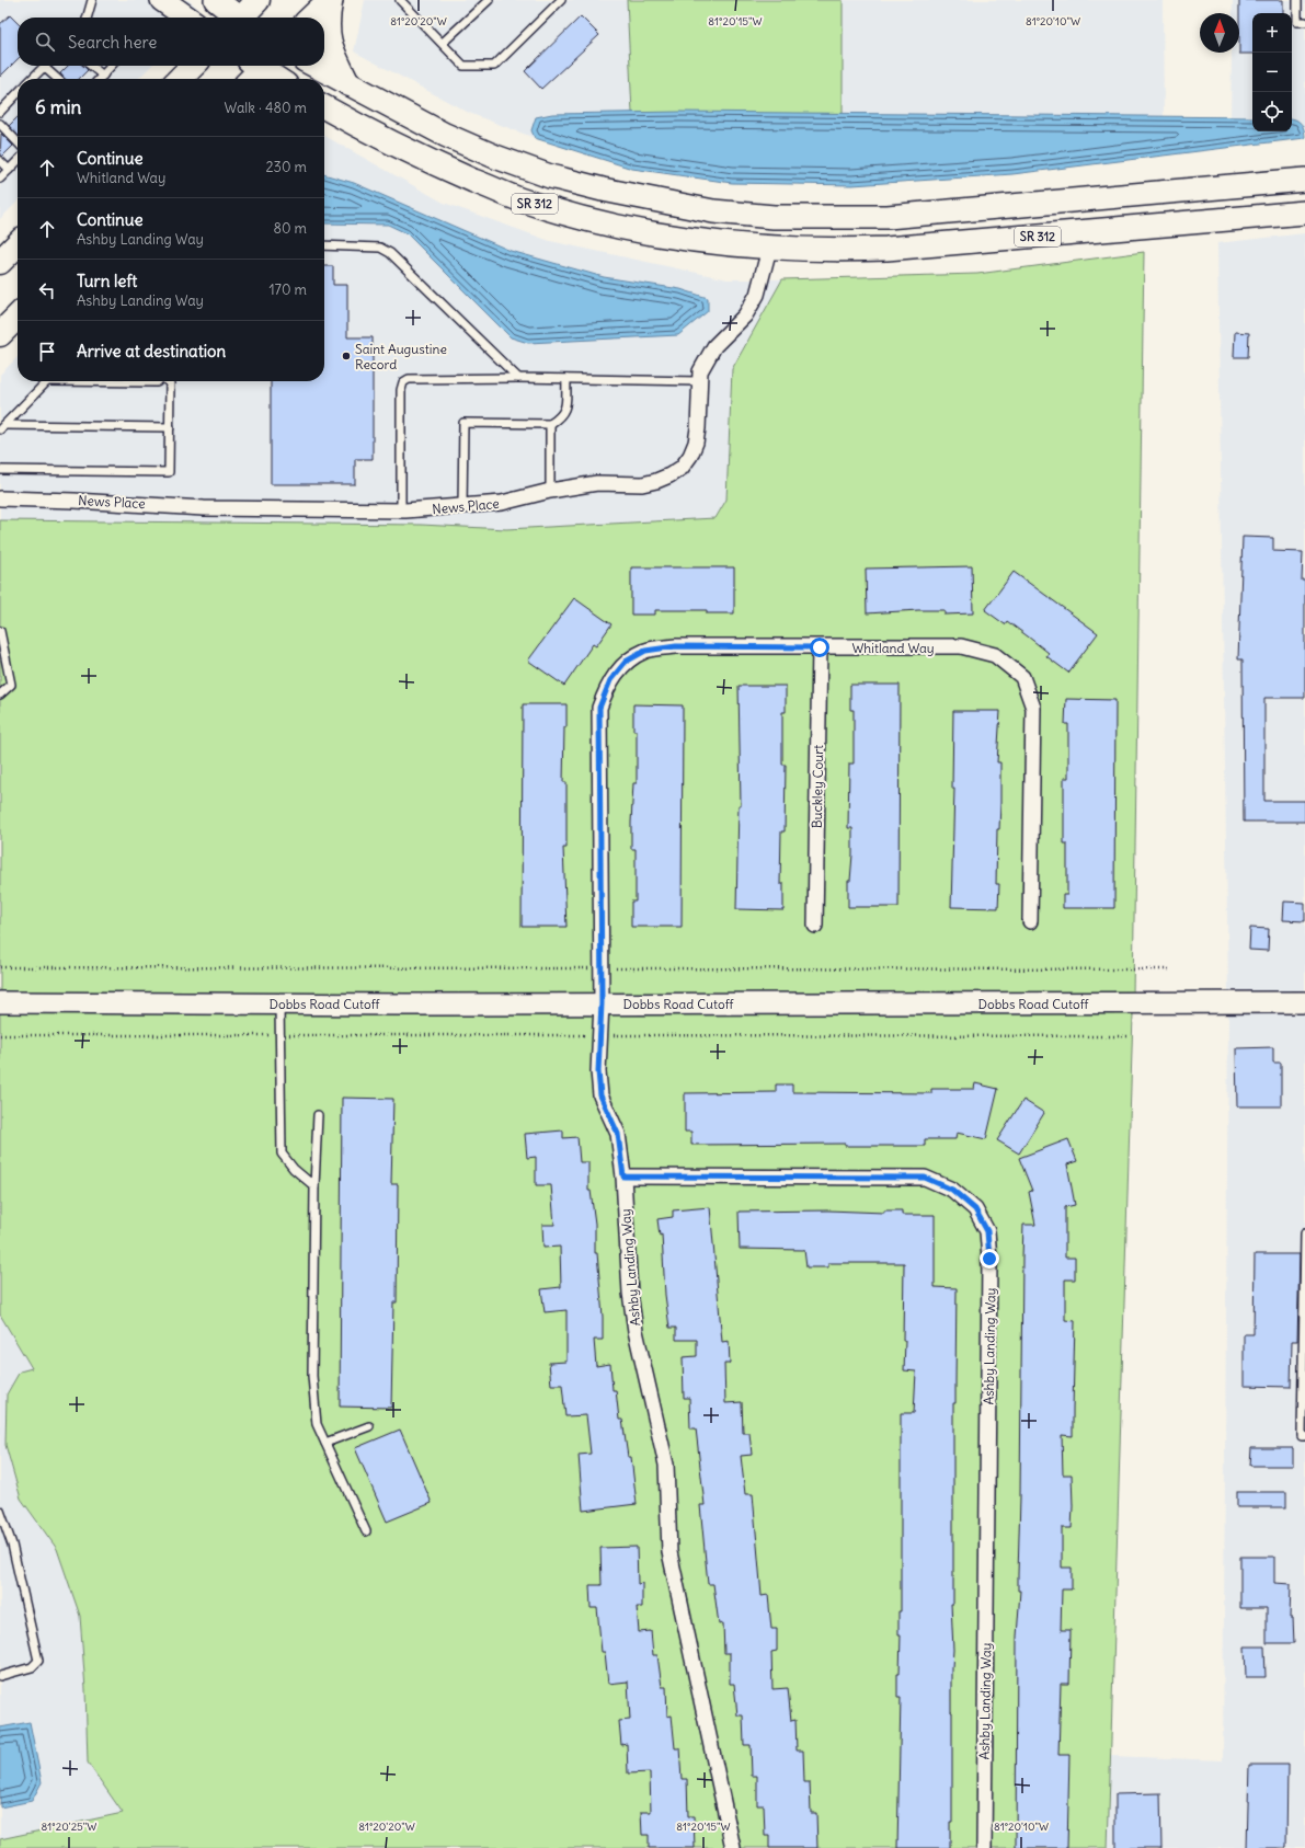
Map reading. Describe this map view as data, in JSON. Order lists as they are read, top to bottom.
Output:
{
  "streets": {
    "main road": ["SR 312"],
    "street": [
      "News Place",
      "Whitland Way",
      "Buckley Court",
      "Dobbs Road Cutoff",
      "Ashby Landing Way"
    ]
  },
  "crossings": [
    ["SR 312", "News Place"],
    ["Whitland Way", "Buckley Court"],
    ["Whitland Way", "Dobbs Road Cutoff"],
    ["Whitland Way", "Ashby Landing Way"],
    ["Dobbs Road Cutoff", "Ashby Landing Way"]
  ],
  "places": ["Saint Augustine Record"],
  "north": "top",
  "page": {
    "map_buttons": ["+", "−"],
    "search": "Search here",
    "heading": ["6 min", "Walk · 480 m"],
    "list": [
      ["Continue", "Whitland Way", "230 m"],
      ["Continue", "Ashby Landing Way", "80 m"],
      ["Turn left", "Ashby Landing Way", "170 m"],
      "Arrive at destination"
    ]
  },
  "coordinates": [
    "81°20'20\"W",
    "81°20'15\"W",
    "81°20'10\"W",
    "81°20'25\"W"
  ]
}
